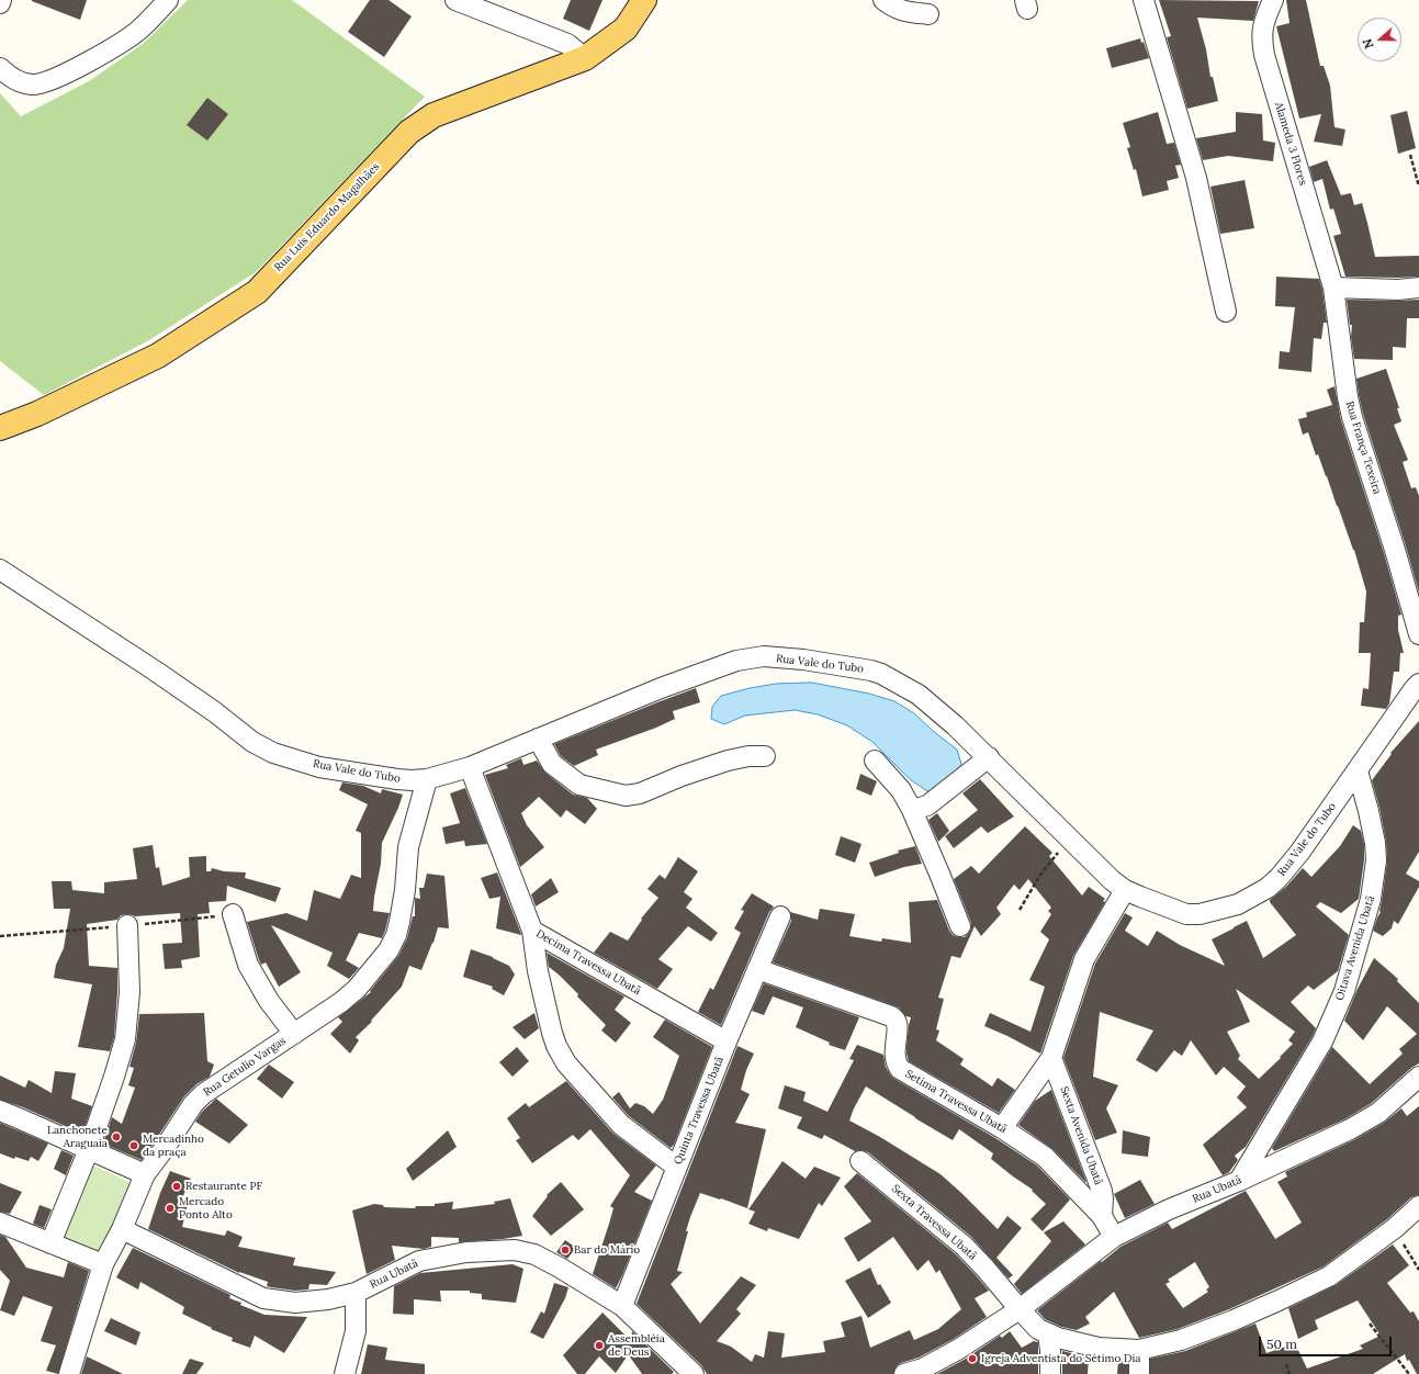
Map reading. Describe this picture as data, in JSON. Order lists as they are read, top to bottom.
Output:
{
  "streets": {
    "main road": ["Rua Luís Eduardo Magalhães"],
    "street": [
      "Alameda 3 Flores",
      "Rua França Texeira",
      "Rua Vale do Tubo",
      "Oitava Avenida Ubatã",
      "Decima Travessa Ubatã",
      "Rua Getulio Vargas",
      "Setima Travessa Ubatã",
      "Quinta Travessa Ubatã",
      "Sexta Avenida Ubatã",
      "Rua Ubatã",
      "Sexta Travessa Ubatã"
    ]
  },
  "crossings": [
    ["Alameda 3 Flores", "Rua França Texeira"],
    ["Rua Vale do Tubo", "Oitava Avenida Ubatã"],
    ["Rua Vale do Tubo", "Decima Travessa Ubatã"],
    ["Rua Vale do Tubo", "Rua Getulio Vargas"],
    ["Oitava Avenida Ubatã", "Rua Ubatã"],
    ["Decima Travessa Ubatã", "Quinta Travessa Ubatã"],
    ["Rua Getulio Vargas", "Rua Ubatã"],
    ["Setima Travessa Ubatã", "Quinta Travessa Ubatã"],
    ["Setima Travessa Ubatã", "Sexta Avenida Ubatã"],
    ["Setima Travessa Ubatã", "Rua Ubatã"],
    ["Quinta Travessa Ubatã", "Rua Ubatã"],
    ["Rua Ubatã", "Sexta Travessa Ubatã"]
  ],
  "places": [
    "Lanchonete Araguaia",
    "Mercadinho da praça",
    "Restaurante PF",
    "Mercado Ponto Alto",
    "Bar do Mário",
    "Assembléia de Deus",
    "Igreja Adventista do Sétimo Dia"
  ],
  "scale_bar": "50 m",
  "north": "left"
}
